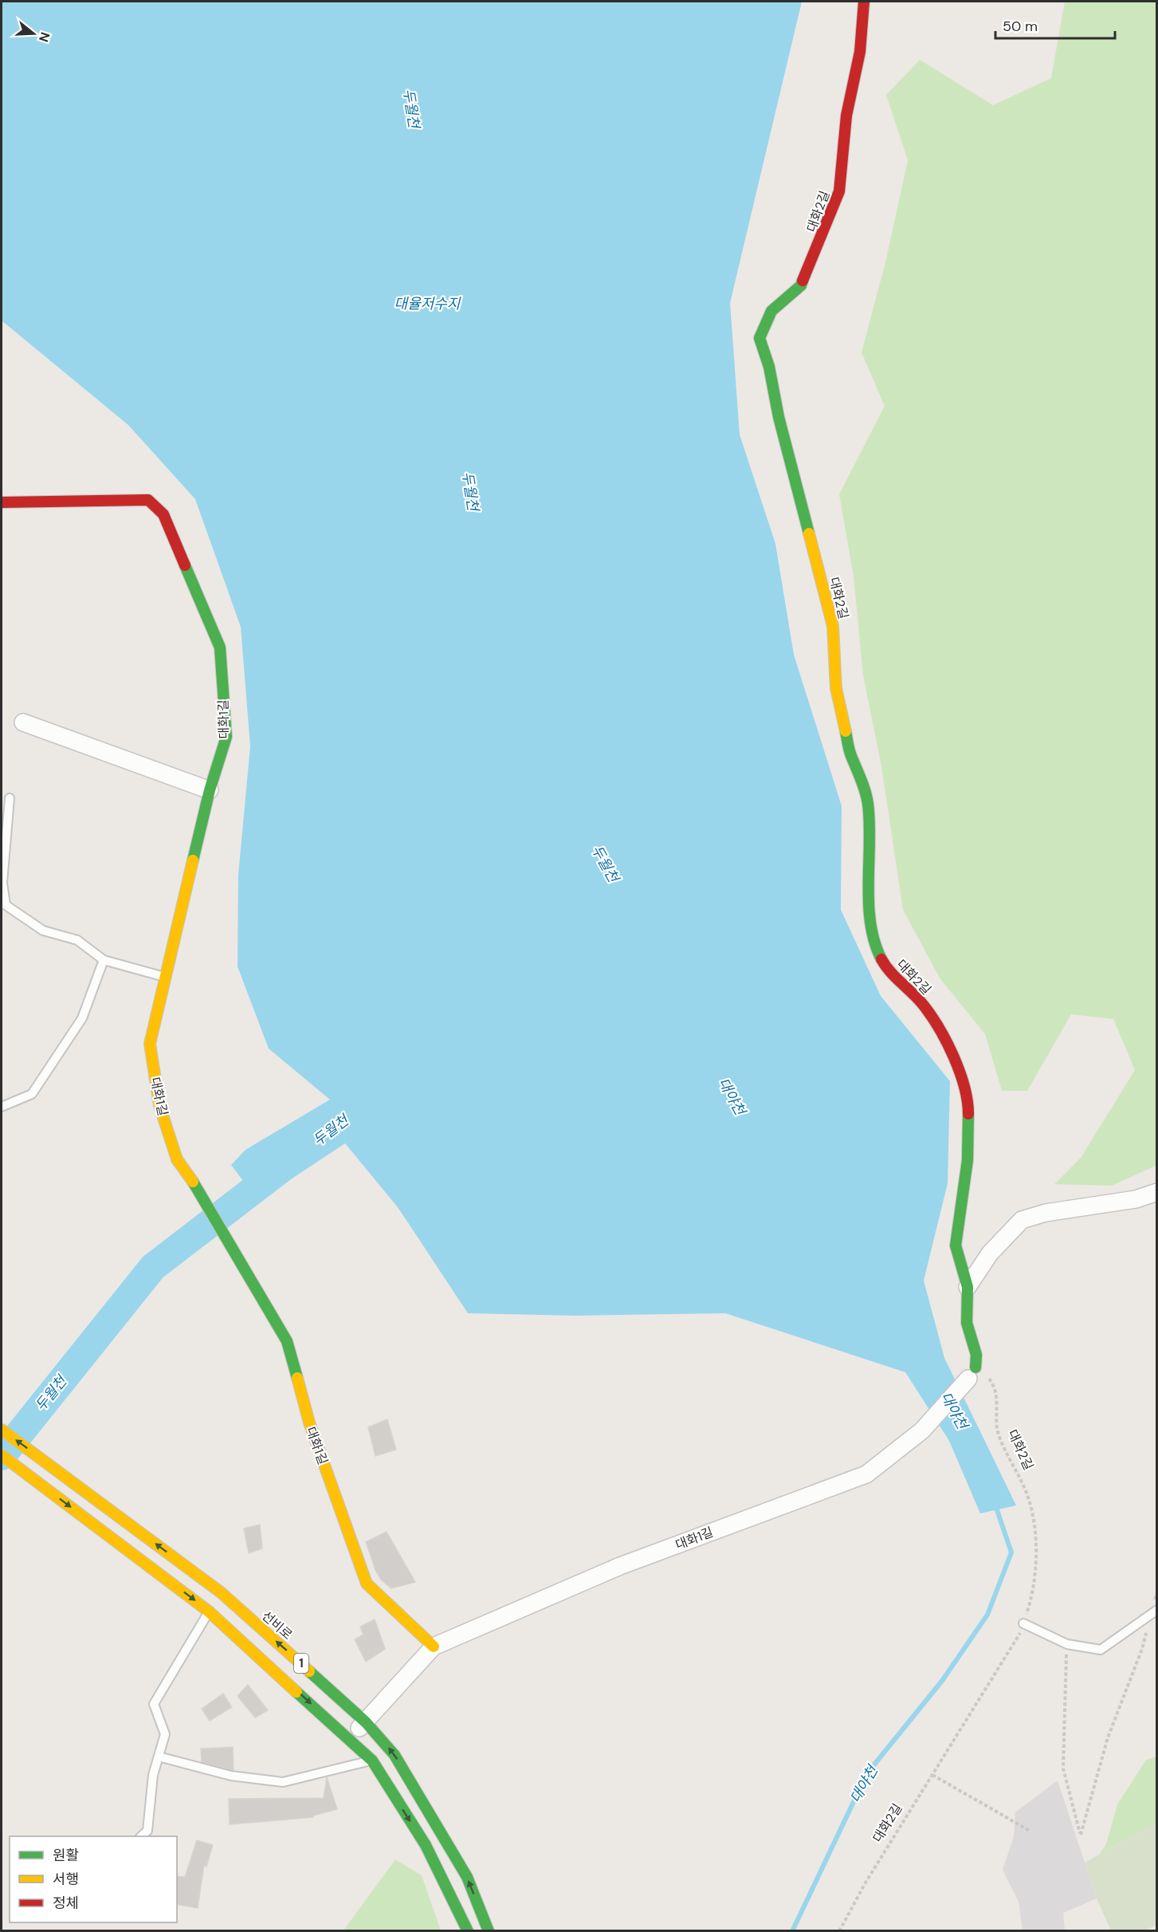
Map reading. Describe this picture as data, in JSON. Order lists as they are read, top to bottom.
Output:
{
  "streets": {
    "street": [
      "대화2길",
      "대화1길",
      "선비로",
      "1"
    ]
  },
  "crossings": [
    ["대화2길", "대화1길"],
    ["대화1길", "선비로"],
    ["대화1길", "1"]
  ],
  "water": ["두월천", "대율저수지", "대야천"],
  "legend": ["원활", "서행", "정체"],
  "scale_bar": "50 m",
  "north": "right"
}
